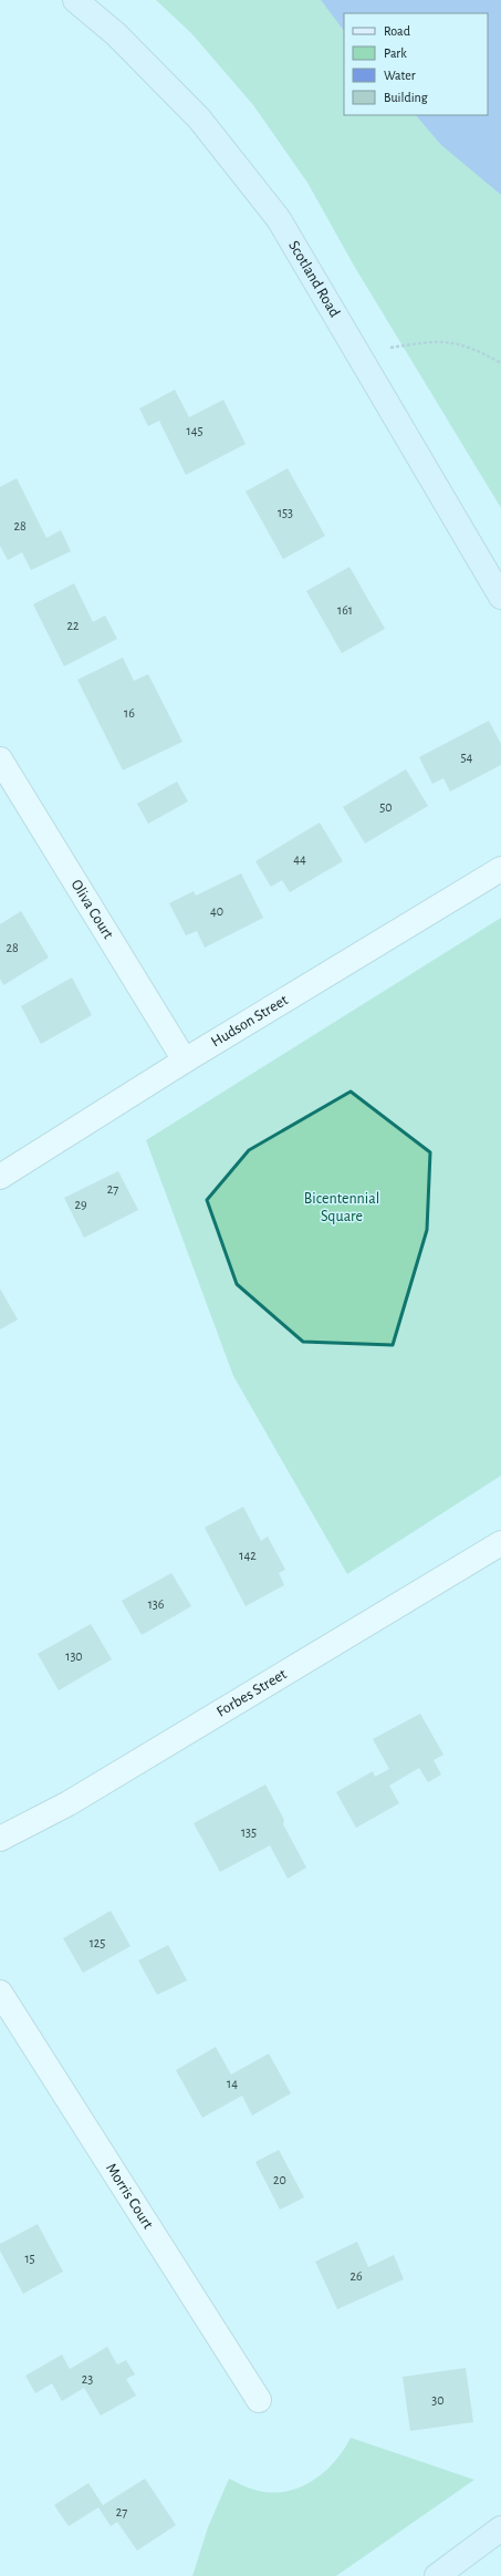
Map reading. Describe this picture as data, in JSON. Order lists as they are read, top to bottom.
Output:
{
  "streets": {
    "main road": ["Scotland Road"],
    "street": [
      "Oliva Court",
      "Hudson Street",
      "Forbes Street",
      "Morris Court"
    ]
  },
  "crossings": [
    ["Oliva Court", "Hudson Street"]
  ],
  "parks": ["Bicentennial Square"],
  "house_numbers": [
    "145",
    "153",
    "28",
    "161",
    "22",
    "16",
    "54",
    "50",
    "44",
    "40",
    "28",
    "27",
    "29",
    "142",
    "136",
    "130",
    "135",
    "125",
    "14",
    "20",
    "15",
    "26",
    "23",
    "30",
    "27"
  ],
  "legend": [
    "Road",
    "Park",
    "Water",
    "Building"
  ]
}
